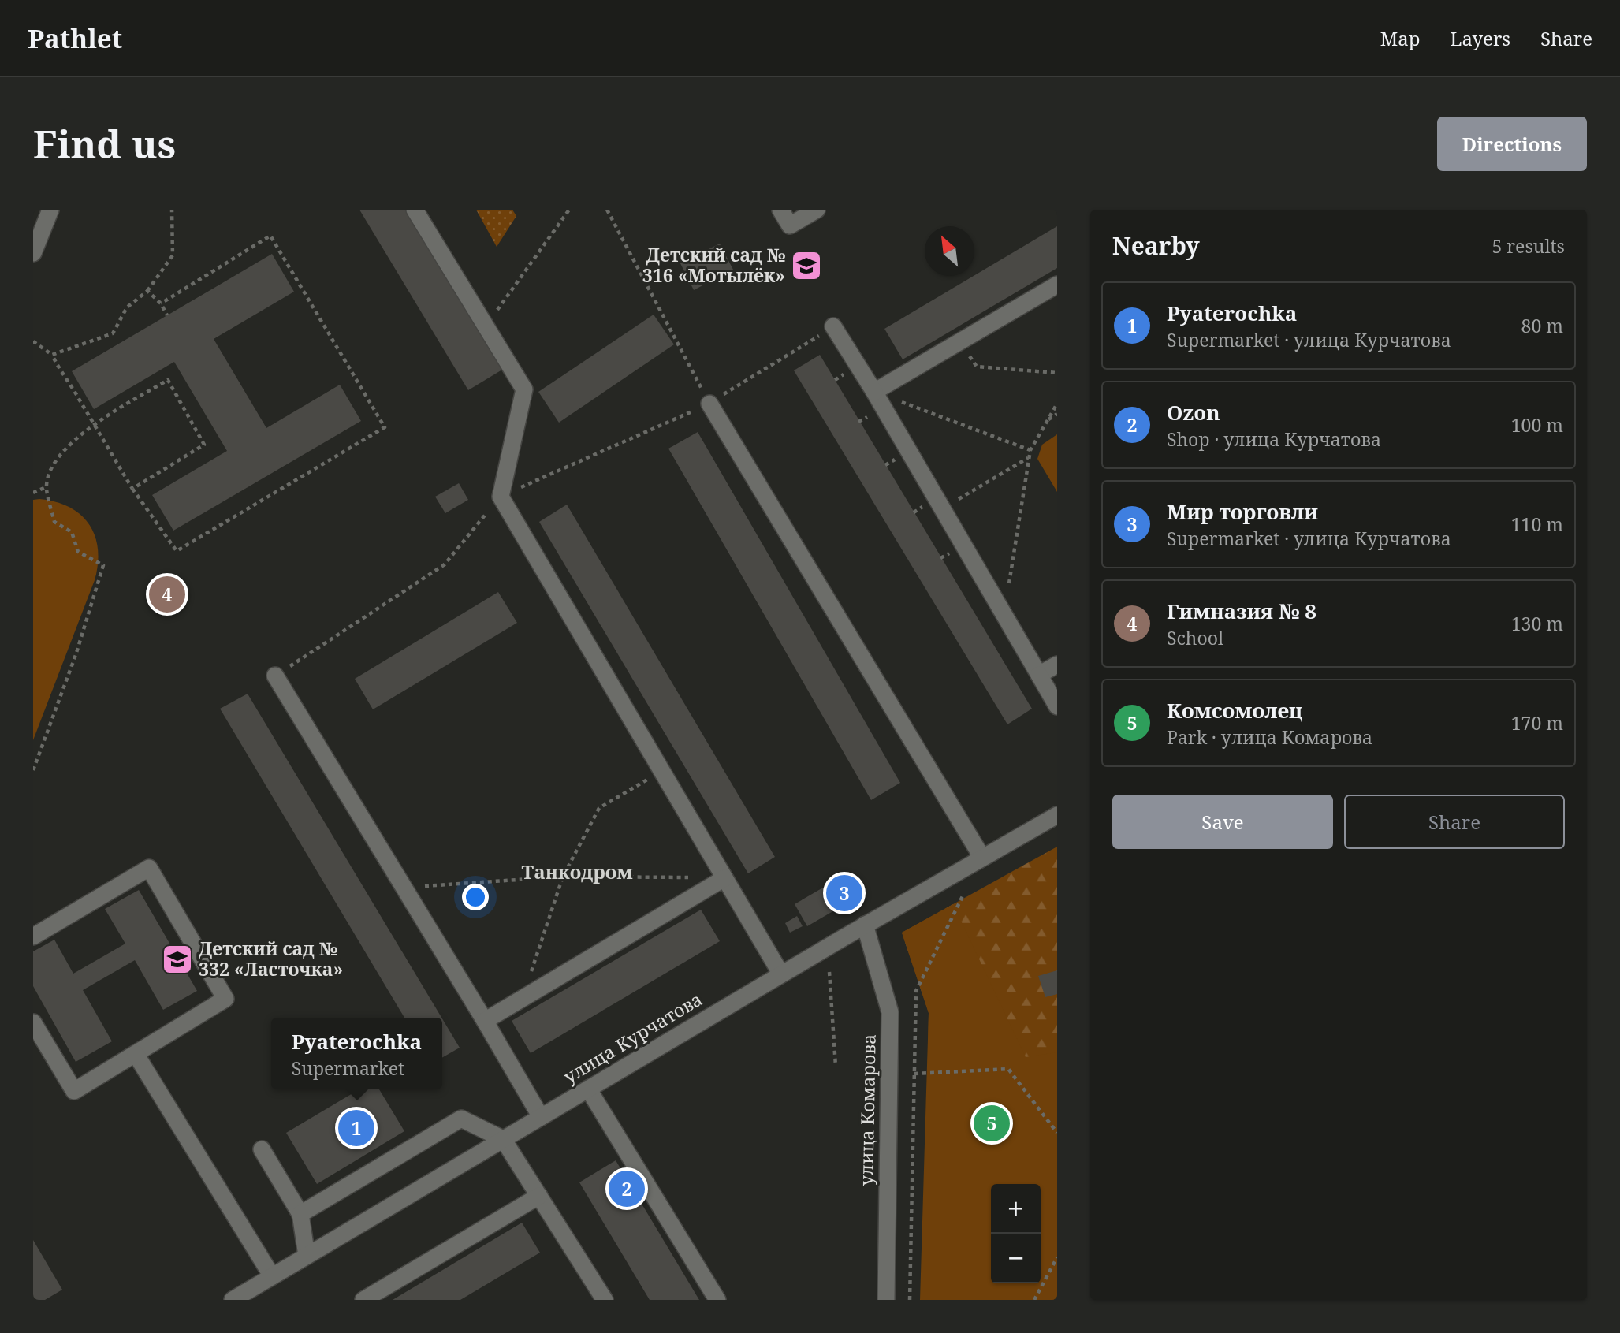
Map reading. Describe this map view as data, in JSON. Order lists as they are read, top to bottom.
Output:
{
  "streets": {
    "street": ["улица Курчатова", "улица Комарова"]
  },
  "crossings": [
    ["улица Курчатова", "улица Комарова"]
  ],
  "districts": ["Танкодром"],
  "places": {
    "school or university": ["Детский сад № 316 «Мотылёк»", "Детский сад № 332 «Ласточка»"]
  },
  "north": "top left",
  "page": {
    "header": "Pathlet",
    "nav": ["Map", "Layers", "Share"],
    "buttons": [
      "Directions",
      ["Save", "Share"]
    ],
    "title": "Find us",
    "heading": ["Nearby", "5 results"],
    "list": [
      {
        "mark": "1",
        "name": "Pyaterochka",
        "note": "Supermarket · улица Курчатова",
        "value": "80 m"
      },
      {
        "mark": "2",
        "name": "Ozon",
        "note": "Shop · улица Курчатова",
        "value": "100 m"
      },
      {
        "mark": "3",
        "name": "Мир торговли",
        "note": "Supermarket · улица Курчатова",
        "value": "110 m"
      },
      {
        "mark": "4",
        "name": "Гимназия № 8",
        "note": "School",
        "value": "130 m"
      },
      {
        "mark": "5",
        "name": "Комсомолец",
        "note": "Park · улица Комарова",
        "value": "170 m"
      }
    ],
    "pins": [
      "4",
      "3",
      "5",
      "1",
      "2"
    ],
    "popup": ["Pyaterochka", "Supermarket"],
    "map_buttons": ["+", "−"]
  }
}
